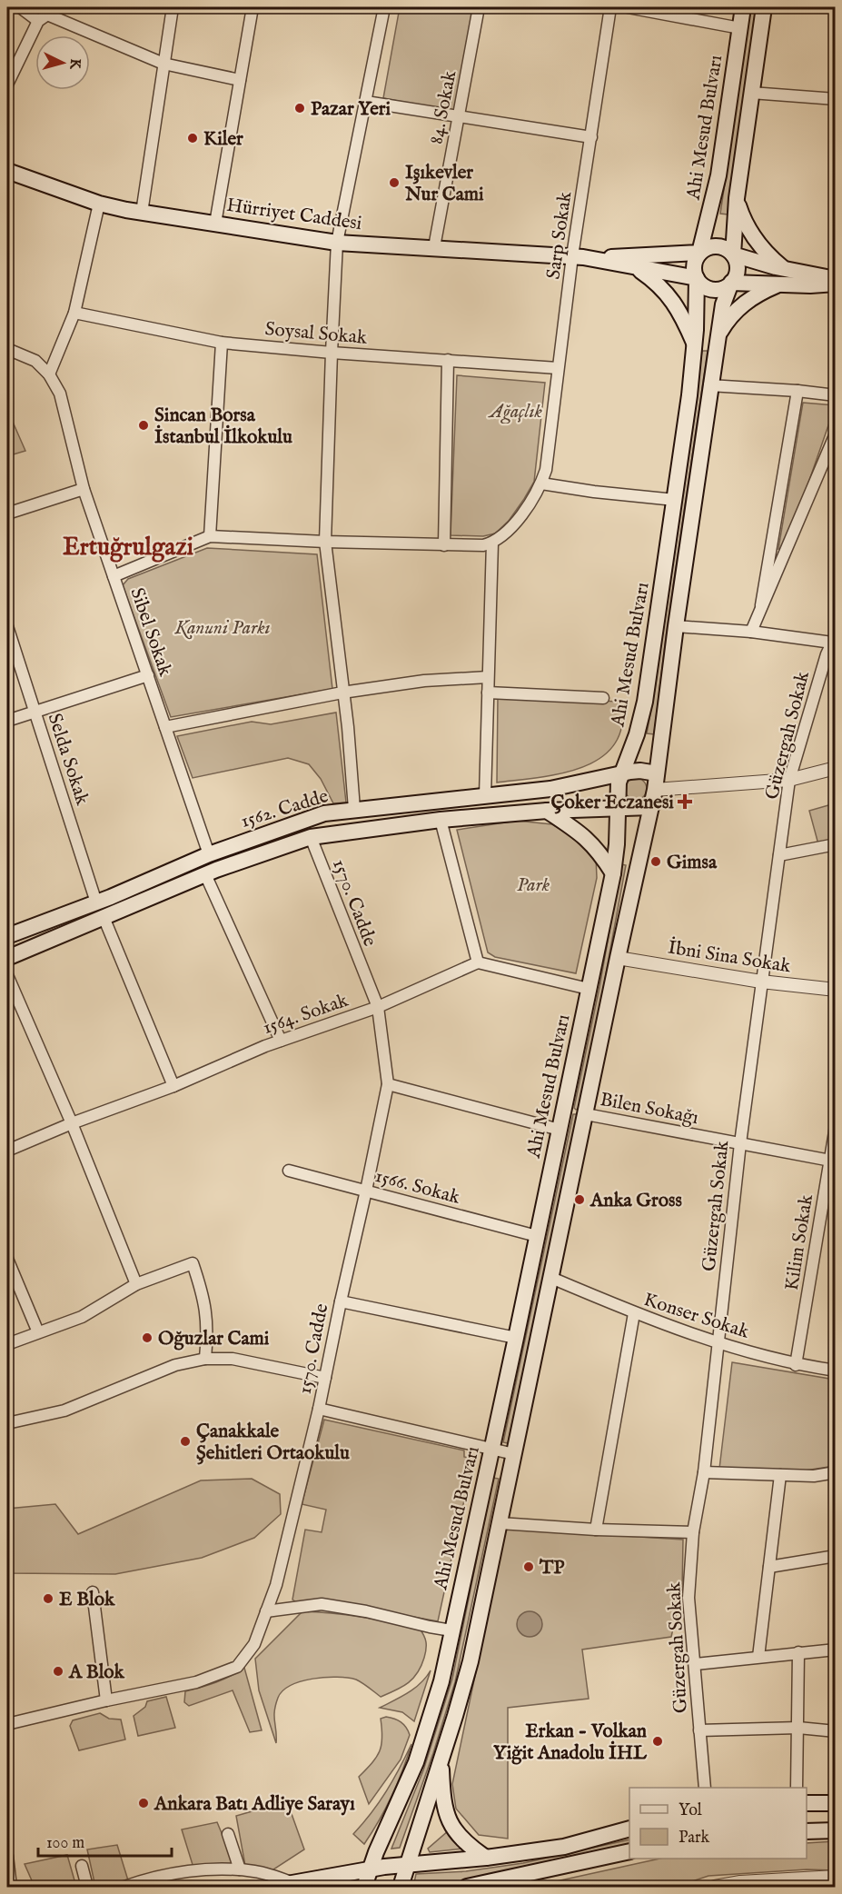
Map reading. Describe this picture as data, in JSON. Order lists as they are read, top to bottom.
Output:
{
  "streets": {
    "main road": ["Ahi Mesud Bulvarı", "Hürriyet Caddesi", "1562. Cadde"],
    "street": [
      "84. Sokak",
      "Sarp Sokak",
      "Soysal Sokak",
      "Sibel Sokak",
      "Güzergah Sokak",
      "Selda Sokak",
      "1570. Cadde",
      "İbni Sina Sokak",
      "1564. Sokak",
      "Bilen Sokağı",
      "1566. Sokak",
      "Kilim Sokak",
      "Konser Sokak"
    ]
  },
  "crossings": [
    ["84. Sokak", "Hürriyet Caddesi"],
    ["Ahi Mesud Bulvarı", "1562. Cadde"],
    ["Ahi Mesud Bulvarı", "İbni Sina Sokak"],
    ["Ahi Mesud Bulvarı", "Bilen Sokağı"],
    ["Ahi Mesud Bulvarı", "1566. Sokak"],
    ["Ahi Mesud Bulvarı", "Konser Sokak"],
    ["Hürriyet Caddesi", "Sarp Sokak"],
    ["Sarp Sokak", "Soysal Sokak"],
    ["Sibel Sokak", "1562. Cadde"],
    ["Güzergah Sokak", "İbni Sina Sokak"],
    ["Güzergah Sokak", "Bilen Sokağı"],
    ["Güzergah Sokak", "Konser Sokak"],
    ["Selda Sokak", "1562. Cadde"],
    ["1562. Cadde", "1570. Cadde"],
    ["1570. Cadde", "1564. Sokak"],
    ["1570. Cadde", "1566. Sokak"],
    ["Bilen Sokağı", "Kilim Sokak"],
    ["Kilim Sokak", "Konser Sokak"]
  ],
  "districts": ["Ertuğrulgazi"],
  "parks": ["Ağaçlık", "Kanuni Parkı", "Park"],
  "places": {
    "other": [
      "Pazar Yeri",
      "Kiler",
      "Işıkevler Nur Cami",
      "Sincan Borsa İstanbul İlkokulu",
      "Gimsa",
      "Anka Gross",
      "Oğuzlar Cami",
      "Çanakkale Şehitleri Ortaokulu",
      "TP",
      "E Blok",
      "A Blok",
      "Erkan - Volkan Yiğit Anadolu İHL",
      "Ankara Batı Adliye Sarayı"
    ],
    "health": ["Çoker Eczanesi"]
  },
  "legend": ["Yol", "Park"],
  "scale_bar": "100 m",
  "north": "right"
}
